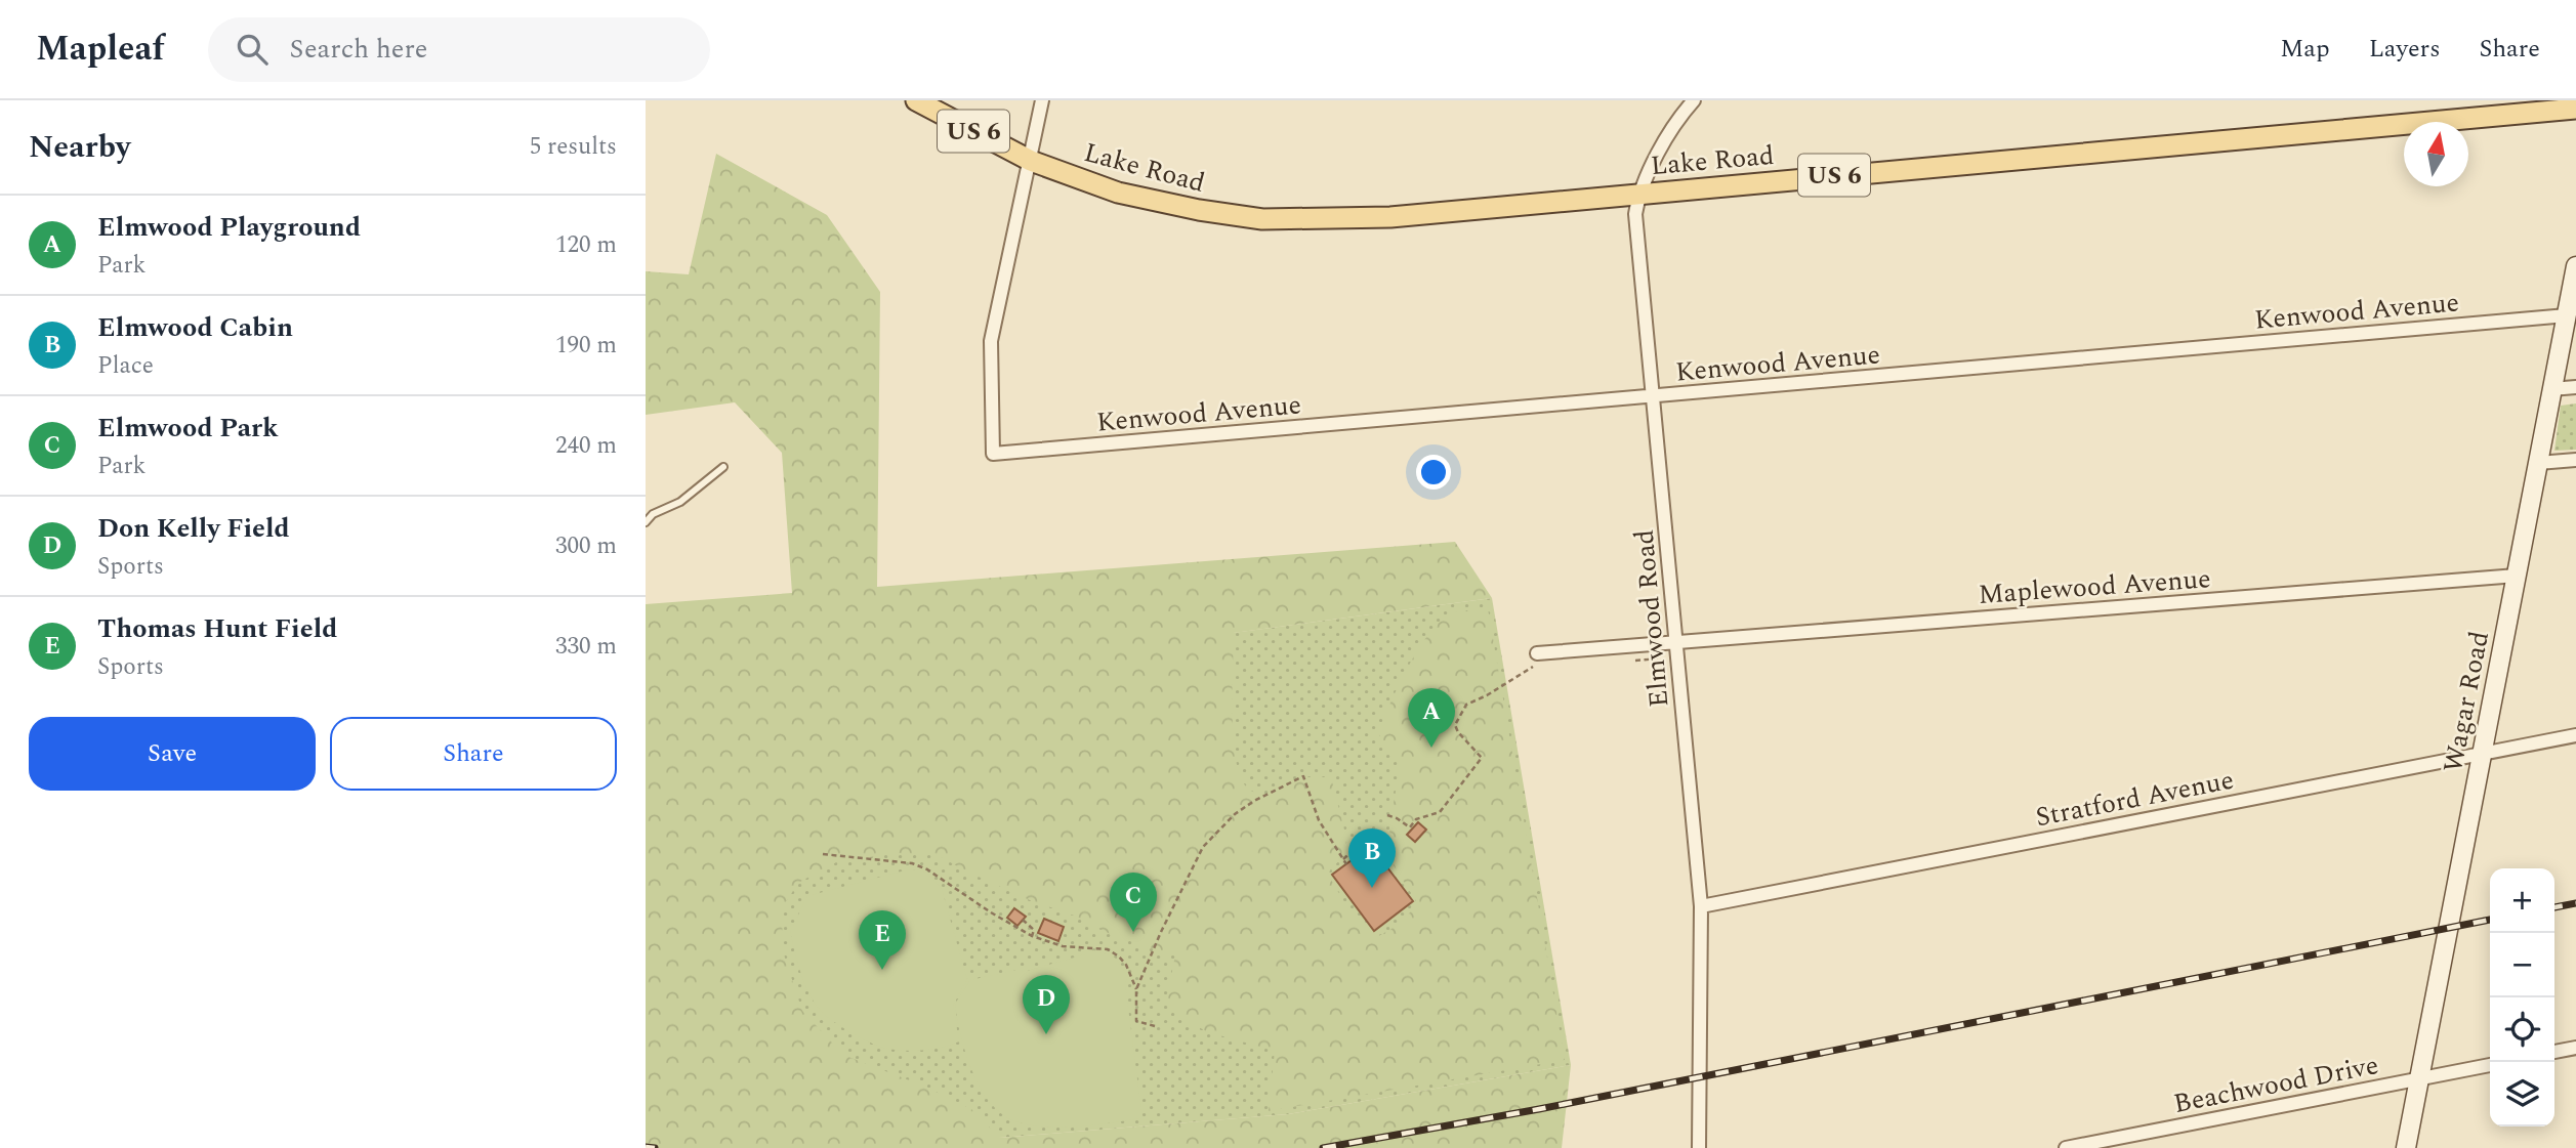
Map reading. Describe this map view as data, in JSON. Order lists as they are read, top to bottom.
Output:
{
  "streets": {
    "main road": ["US 6", "Lake Road"],
    "street": [
      "Kenwood Avenue",
      "Maplewood Avenue",
      "Elmwood Road",
      "Wagar Road",
      "Stratford Avenue",
      "Beachwood Drive"
    ]
  },
  "crossings": [
    ["Lake Road", "Kenwood Avenue"],
    ["Lake Road", "Elmwood Road"],
    ["Kenwood Avenue", "Elmwood Road"],
    ["Kenwood Avenue", "Wagar Road"],
    ["Maplewood Avenue", "Elmwood Road"],
    ["Maplewood Avenue", "Wagar Road"],
    ["Elmwood Road", "Stratford Avenue"],
    ["Wagar Road", "Stratford Avenue"],
    ["Wagar Road", "Beachwood Drive"]
  ],
  "north": "top",
  "page": {
    "header": "Mapleaf",
    "search": "Search here",
    "nav": ["Map", "Layers", "Share"],
    "heading": ["Nearby", "5 results"],
    "list": [
      {
        "mark": "A",
        "name": "Elmwood Playground",
        "note": "Park",
        "value": "120 m"
      },
      {
        "mark": "B",
        "name": "Elmwood Cabin",
        "note": "Place",
        "value": "190 m"
      },
      {
        "mark": "C",
        "name": "Elmwood Park",
        "note": "Park",
        "value": "240 m"
      },
      {
        "mark": "D",
        "name": "Don Kelly Field",
        "note": "Sports",
        "value": "300 m"
      },
      {
        "mark": "E",
        "name": "Thomas Hunt Field",
        "note": "Sports",
        "value": "330 m"
      }
    ],
    "pins": [
      "A",
      "B",
      "C",
      "E",
      "D"
    ],
    "buttons": ["Save", "Share"],
    "map_buttons": ["+", "−"]
  }
}
